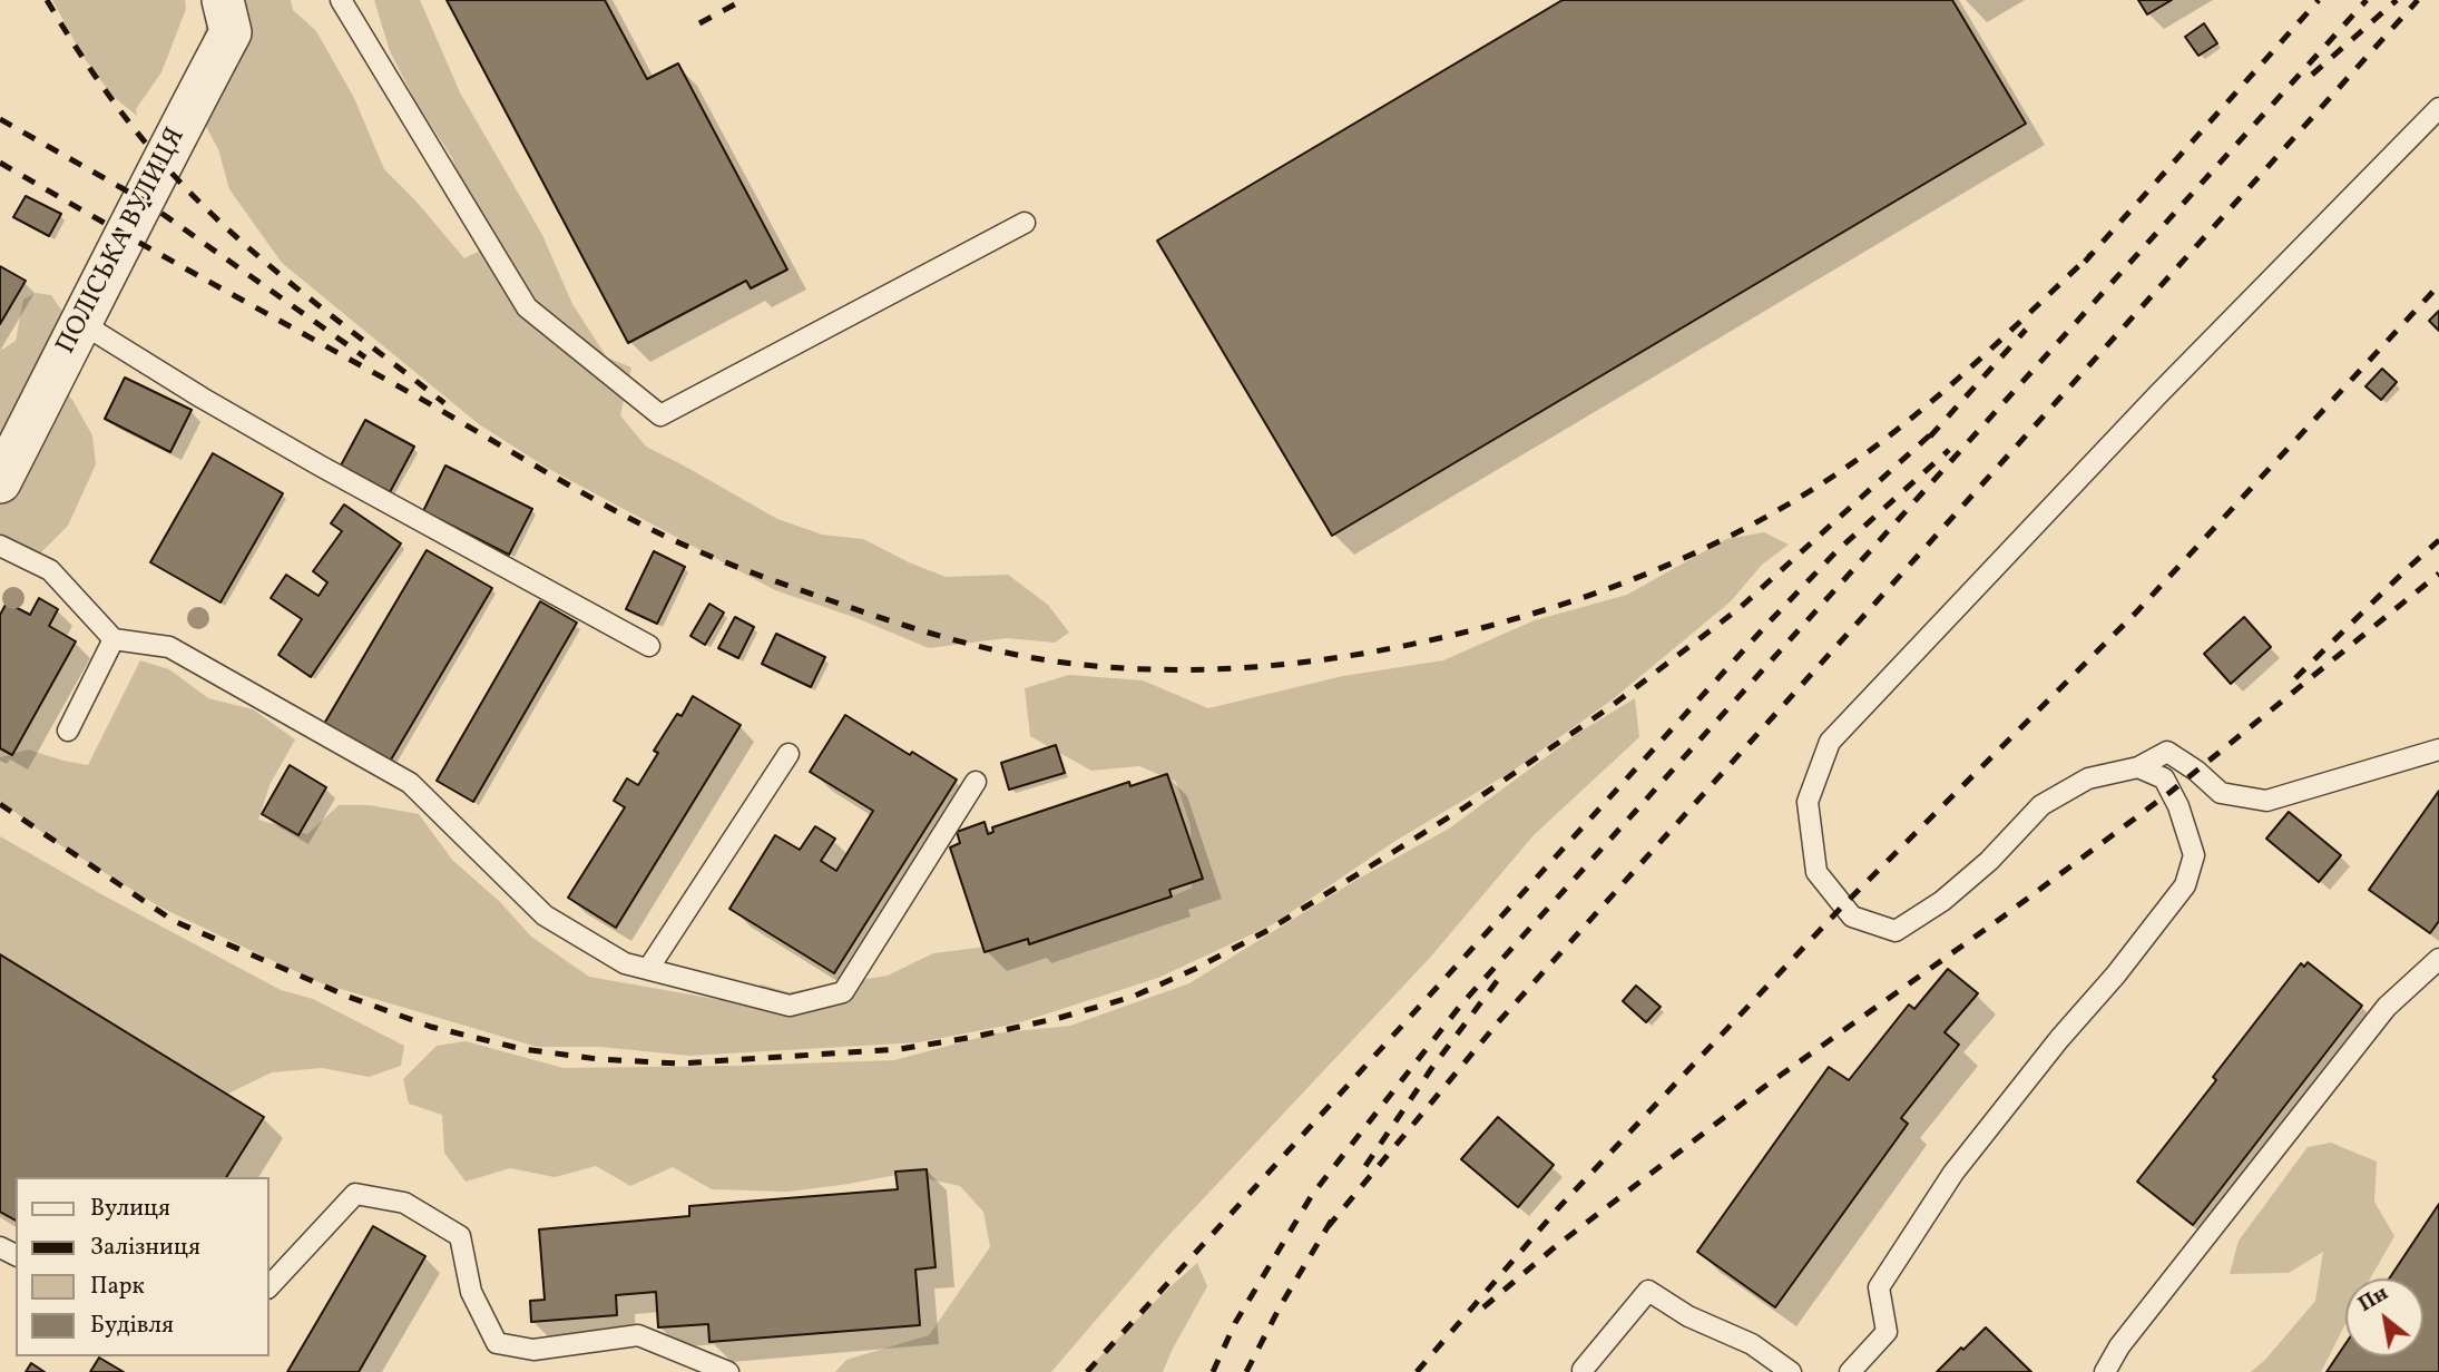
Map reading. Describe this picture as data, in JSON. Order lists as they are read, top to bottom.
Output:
{
  "streets": {
    "street": ["ПОЛІСЬКА ВУЛИЦЯ"]
  },
  "legend": [
    "Вулиця",
    "Залізниця",
    "Парк",
    "Будівля"
  ],
  "north": "top left"
}
